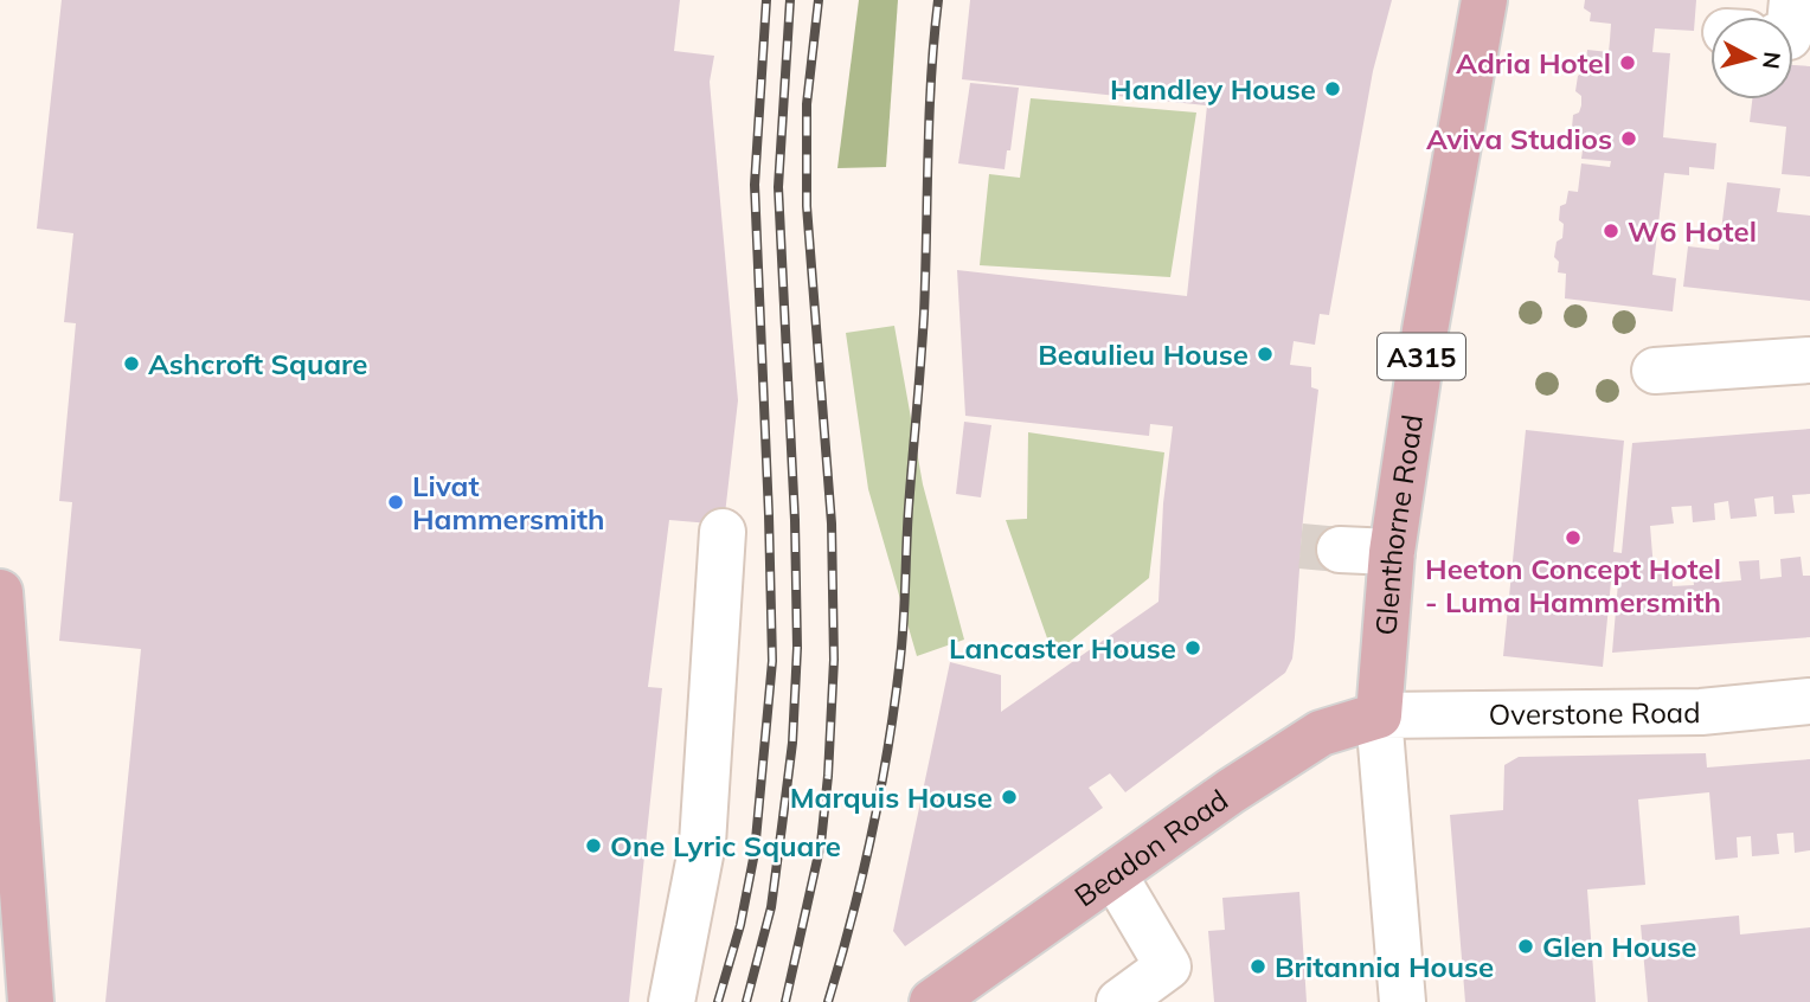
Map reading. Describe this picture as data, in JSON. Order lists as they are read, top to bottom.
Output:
{
  "streets": {
    "main road": ["A315", "Glenthorne Road", "Beadon Road"],
    "street": ["Overstone Road"]
  },
  "crossings": [
    ["Glenthorne Road", "Overstone Road"],
    ["Glenthorne Road", "Beadon Road"],
    ["Overstone Road", "Beadon Road"]
  ],
  "places": [
    "Adria Hotel",
    "Handley House",
    "Aviva Studios",
    "W6 Hotel",
    "Beaulieu House",
    "Ashcroft Square",
    "Livat Hammersmith",
    "Heeton Concept Hotel - Luma Hammersmith",
    "Lancaster House",
    "Marquis House",
    "One Lyric Square",
    "Glen House",
    "Britannia House"
  ],
  "north": "right"
}
